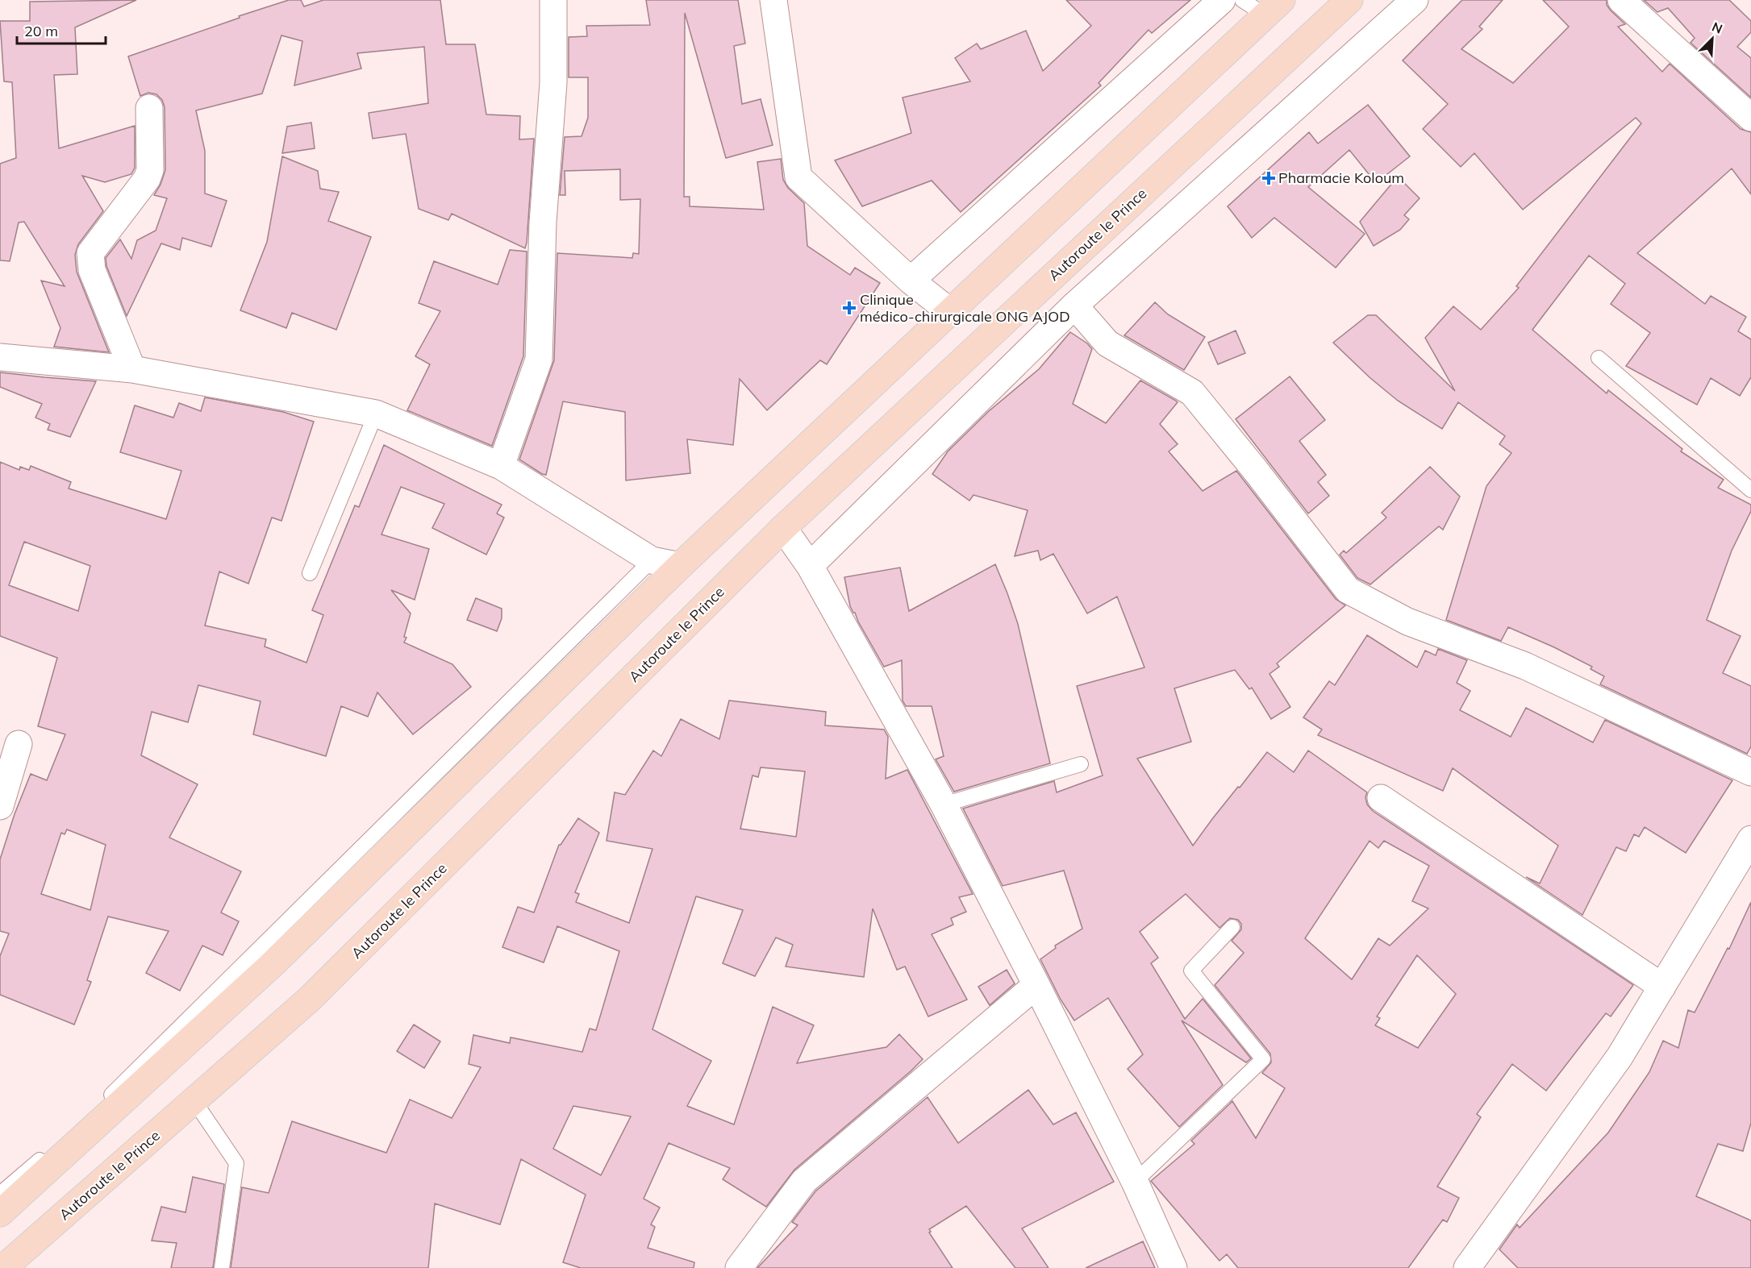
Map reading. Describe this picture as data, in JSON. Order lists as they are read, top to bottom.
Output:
{
  "streets": {
    "main road": ["Autoroute le Prince"]
  },
  "places": {
    "health": ["Pharmacie Koloum", "Clinique médico-chirurgicale ONG AJOD"]
  },
  "scale_bar": "20 m",
  "north": "top right"
}
